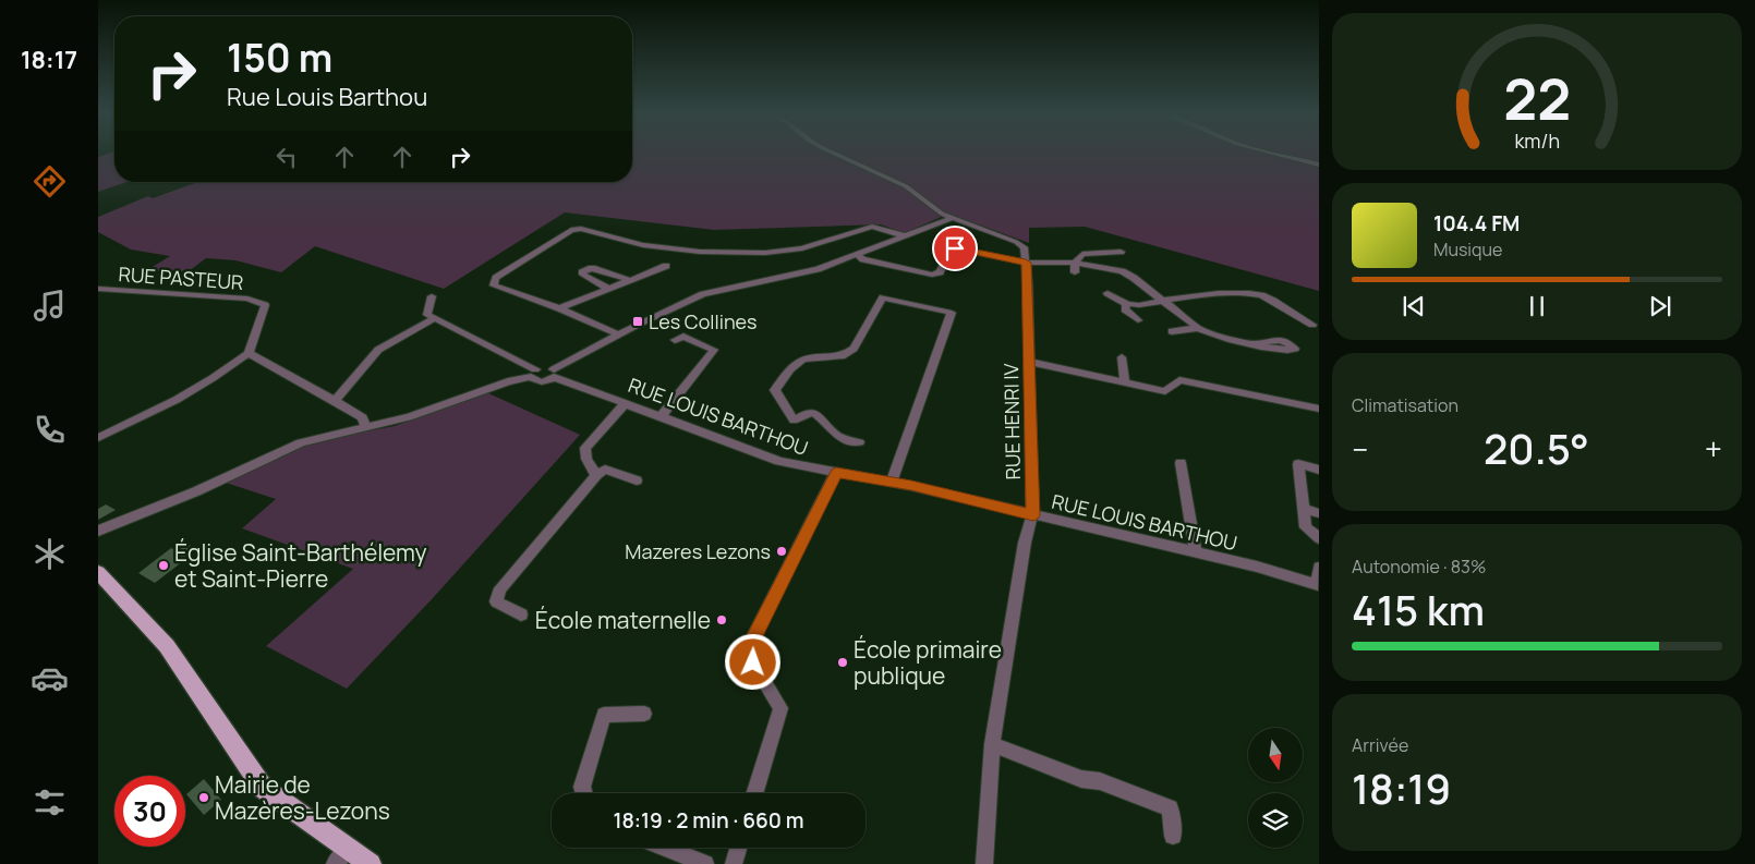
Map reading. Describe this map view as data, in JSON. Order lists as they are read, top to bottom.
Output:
{
  "streets": {
    "street": ["RUE PASTEUR", "RUE LOUIS BARTHOU", "RUE HENRI IV"]
  },
  "crossings": [
    ["RUE LOUIS BARTHOU", "RUE HENRI IV"]
  ],
  "places": {
    "transit": ["Les Collines"],
    "other": [
      "Mazeres Lezons",
      "Église Saint-Barthélemy et Saint-Pierre",
      "École maternelle",
      "École primaire publique",
      "Mairie de Mazères-Lezons"
    ]
  },
  "north": "bottom",
  "page": {
    "tabs": "18:17",
    "turn": ["150 m", "Rue Louis Barthou"],
    "song": ["104.4 FM", "Musique"],
    "tile": [
      "Climatisation",
      ["Autonomie · 83%", "415 km"],
      ["Arrivée", "18:19"]
    ],
    "heat": ["−", "20.5°", "+"],
    "limit": "30",
    "trip": "18:19 · 2 min · 660 m",
    "gauge": ["22", "km/h"]
  }
}
